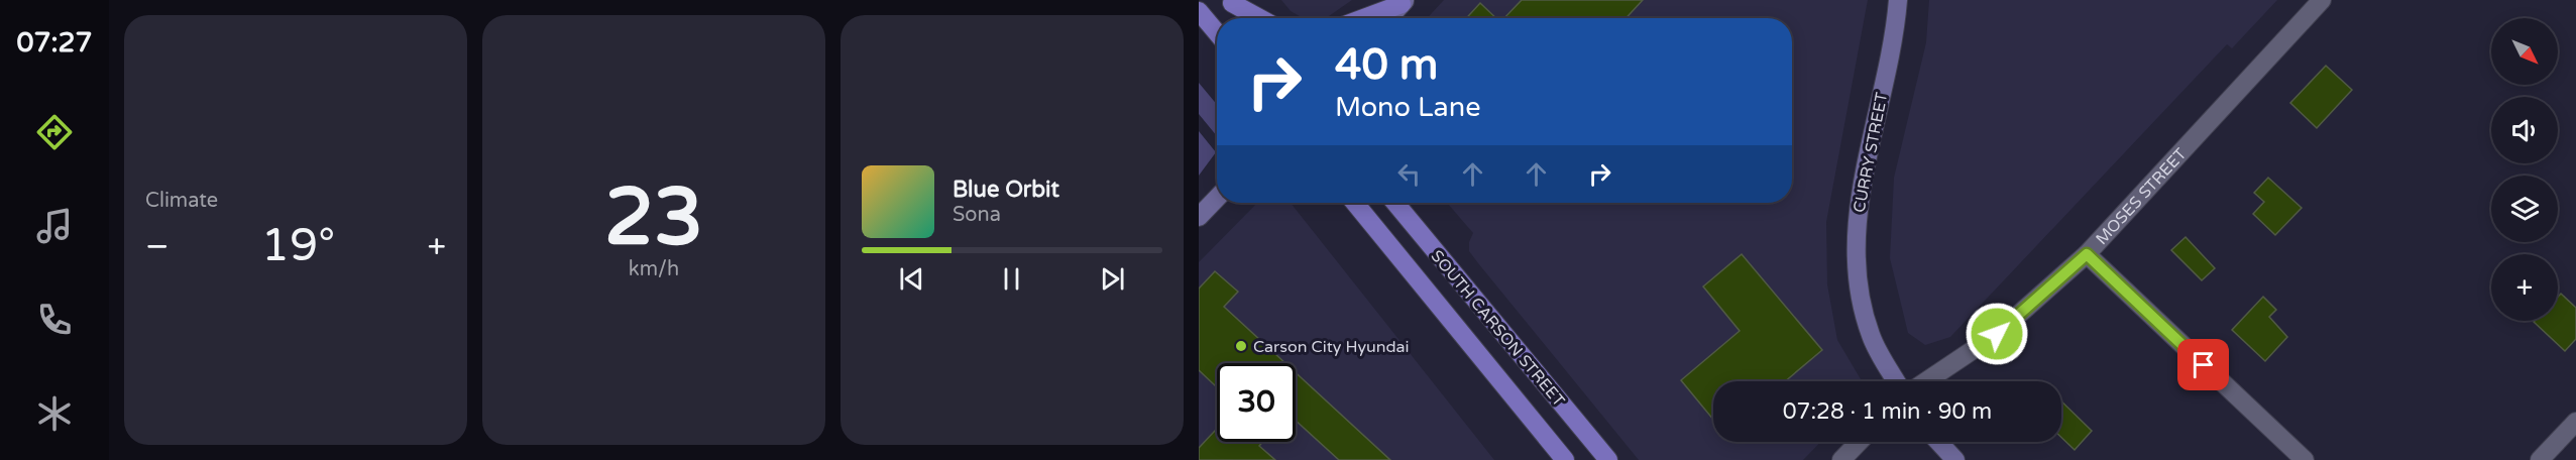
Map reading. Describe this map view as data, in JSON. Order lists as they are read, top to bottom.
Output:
{
  "streets": {
    "main road": ["SOUTH CARSON STREET"],
    "street": ["CURRY STREET", "MOSES STREET"]
  },
  "places": ["Carson City Hyundai"],
  "north": "bottom right",
  "page": {
    "tabs": "07:27",
    "tile": [
      "Climate",
      ["23", "km/h"]
    ],
    "map_buttons": "+",
    "turn": ["40 m", "Mono Lane"],
    "song": ["Blue Orbit", "Sona"],
    "heat": ["−", "19°", "+"],
    "limit": "30",
    "trip": "07:28 · 1 min · 90 m"
  }
}
